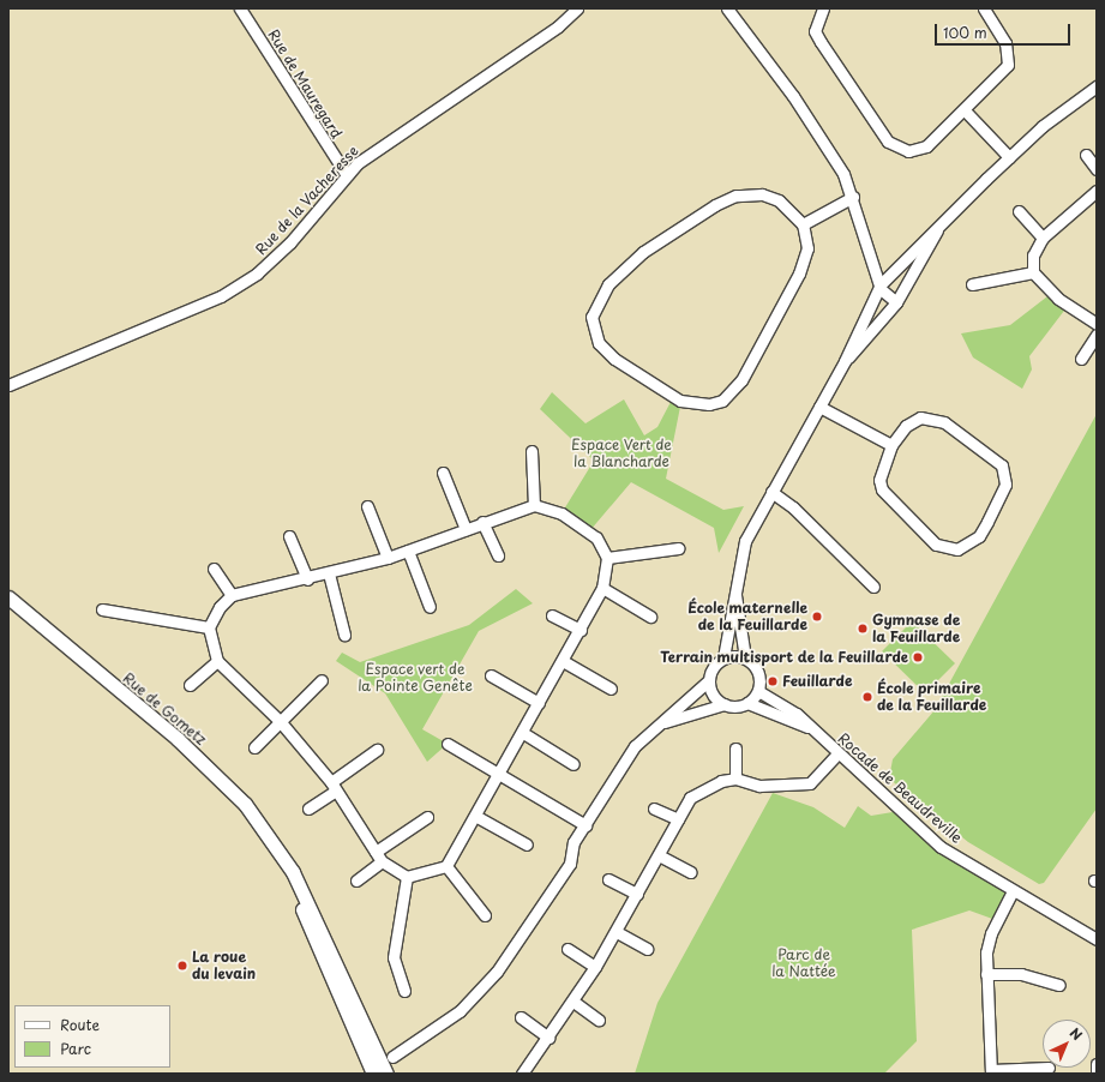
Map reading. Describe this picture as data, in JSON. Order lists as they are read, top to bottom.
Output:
{
  "streets": {
    "main road": ["Rue de Gometz"],
    "street": ["Rue de Mauregard", "Rue de la Vacheresse", "Rocade de Beaudreville"]
  },
  "crossings": [
    ["Rue de Mauregard", "Rue de la Vacheresse"]
  ],
  "parks": ["Espace Vert de la Blancharde", "Espace vert de la Pointe Genête", "Parc de la Nattée"],
  "places": [
    "École maternelle de la Feuillarde",
    "Gymnase de la Feuillarde",
    "Terrain multisport de la Feuillarde",
    "Feuillarde",
    "École primaire de la Feuillarde",
    "La roue du levain"
  ],
  "legend": ["Route", "Parc"],
  "scale_bar": "100 m",
  "north": "top right"
}
